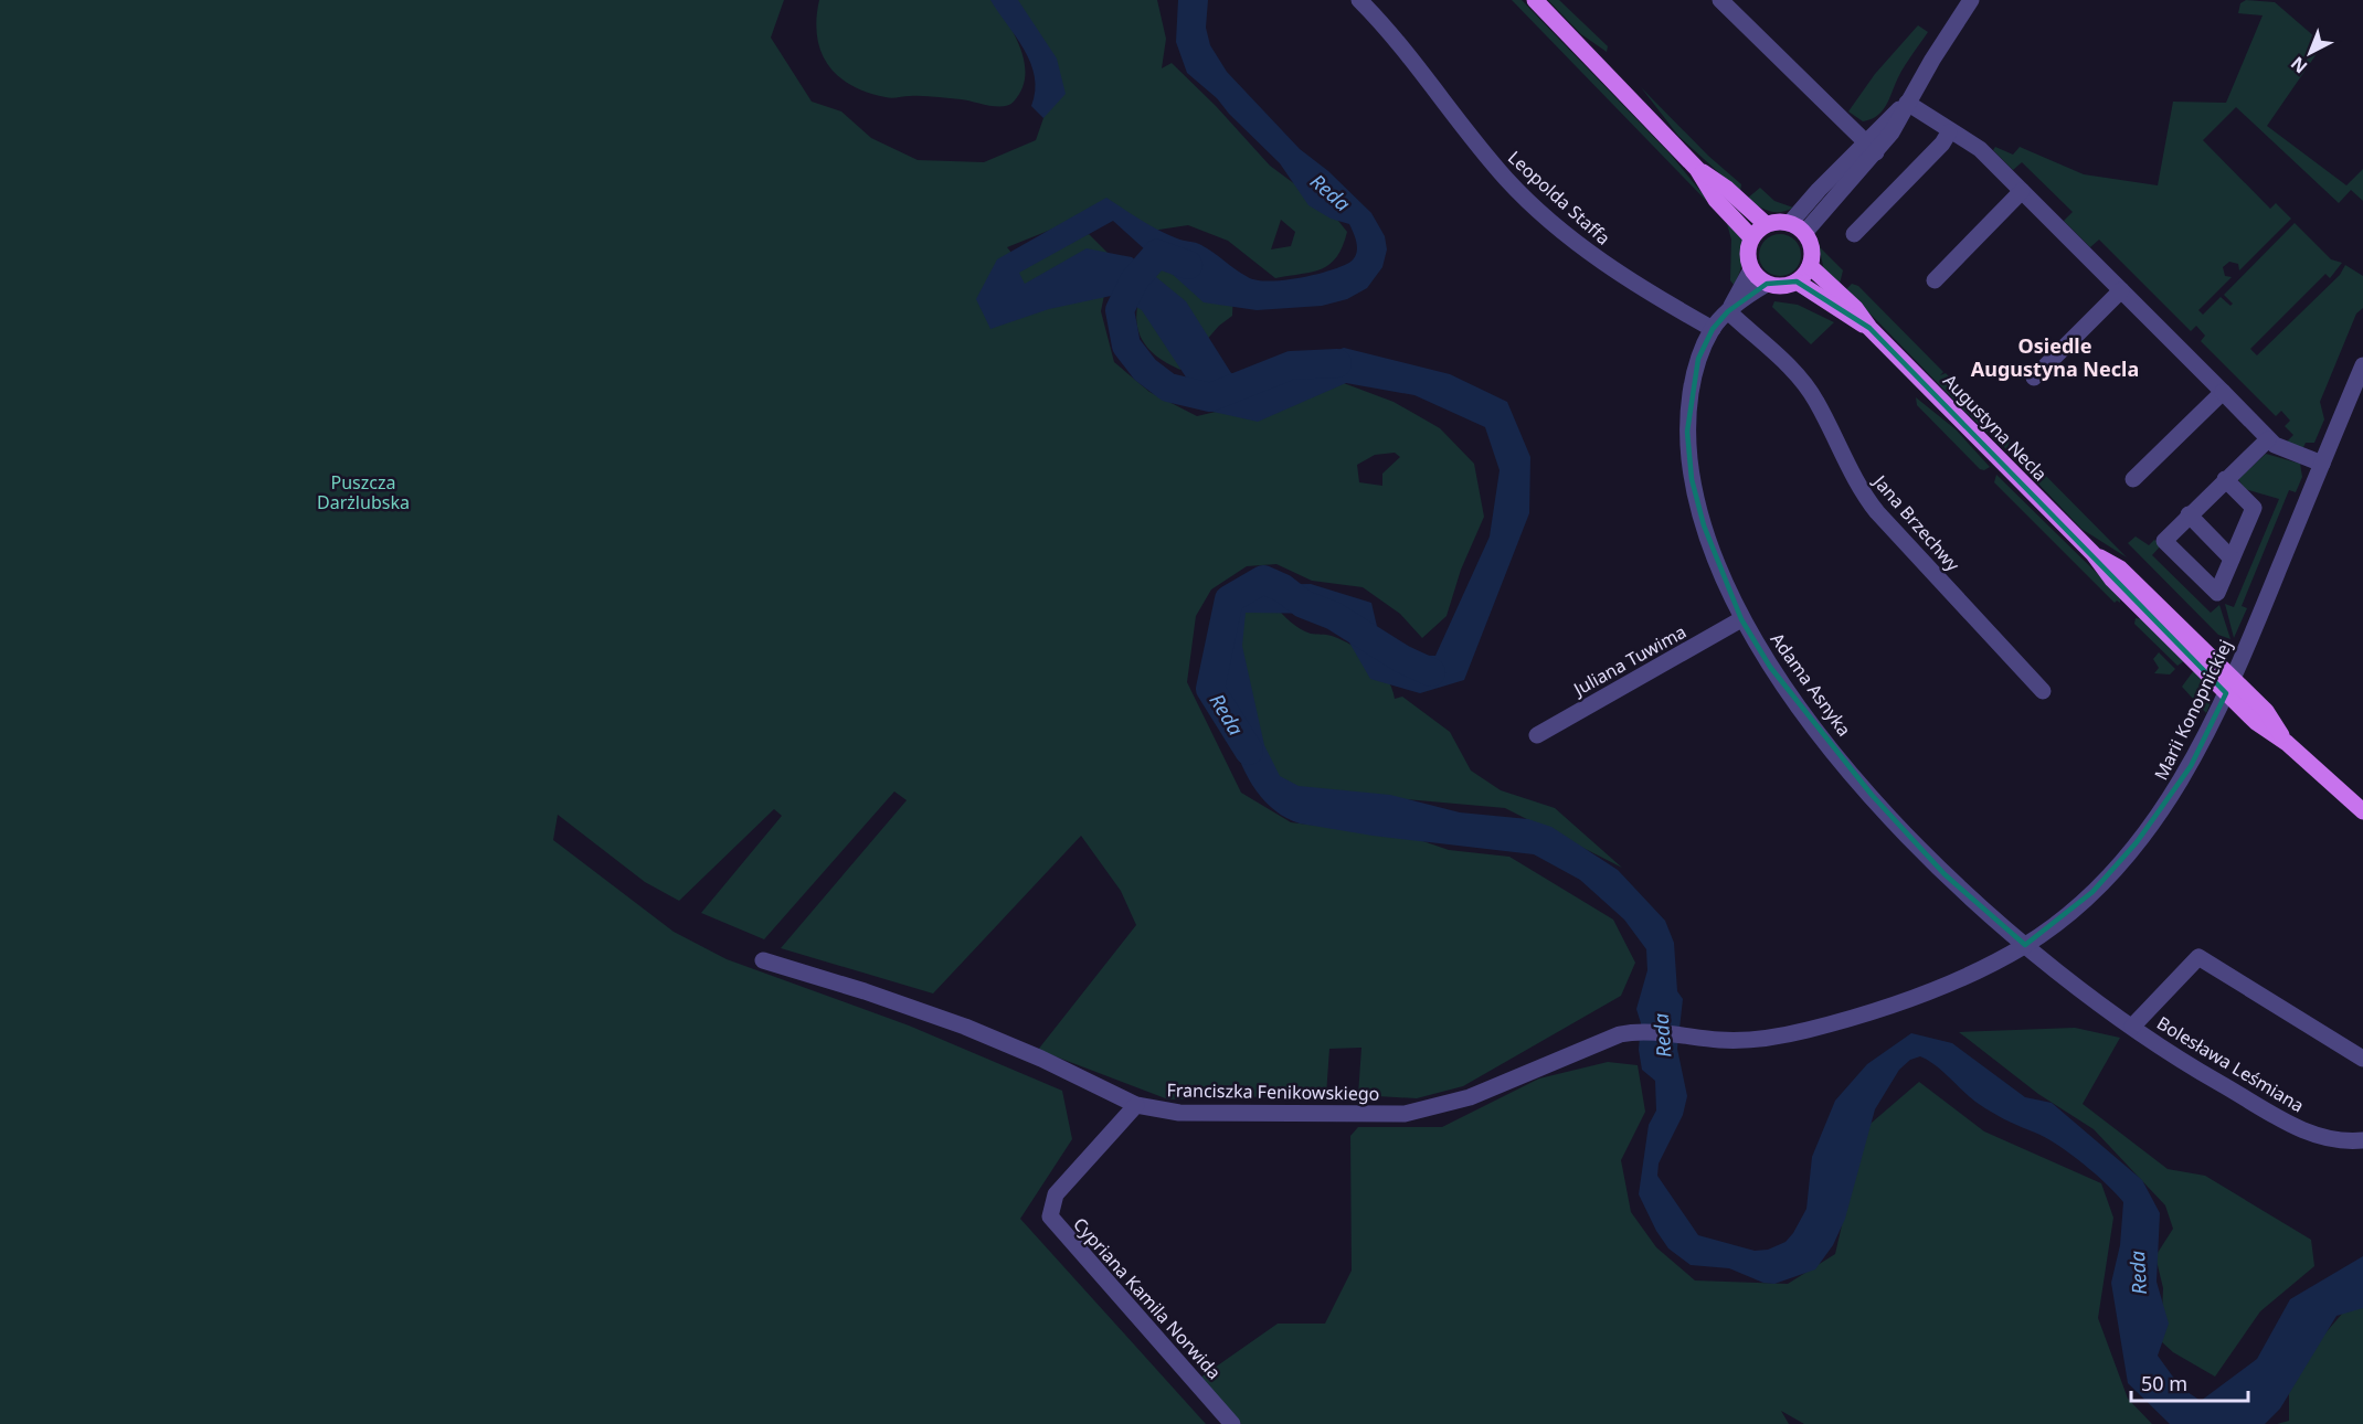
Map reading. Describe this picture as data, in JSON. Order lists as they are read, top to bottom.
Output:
{
  "streets": {
    "main road": ["Augustyna Necla"],
    "street": [
      "Leopolda Staffa",
      "Jana Brzechwy",
      "Juliana Tuwima",
      "Adama Asnyka",
      "Marii Konopnickiej",
      "Bolesława Leśmiana",
      "Franciszka Fenikowskiego",
      "Cypriana Kamila Norwida"
    ]
  },
  "crossings": [
    ["Leopolda Staffa", "Adama Asnyka"],
    ["Augustyna Necla", "Adama Asnyka"],
    ["Augustyna Necla", "Marii Konopnickiej"],
    ["Jana Brzechwy", "Adama Asnyka"],
    ["Juliana Tuwima", "Adama Asnyka"],
    ["Adama Asnyka", "Marii Konopnickiej"],
    ["Adama Asnyka", "Bolesława Leśmiana"],
    ["Marii Konopnickiej", "Bolesława Leśmiana"],
    ["Marii Konopnickiej", "Franciszka Fenikowskiego"],
    ["Franciszka Fenikowskiego", "Cypriana Kamila Norwida"]
  ],
  "districts": ["Osiedle Augustyna Necla"],
  "water": ["Reda"],
  "parks": ["Puszcza Darżlubska"],
  "scale_bar": "50 m",
  "north": "bottom left"
}
